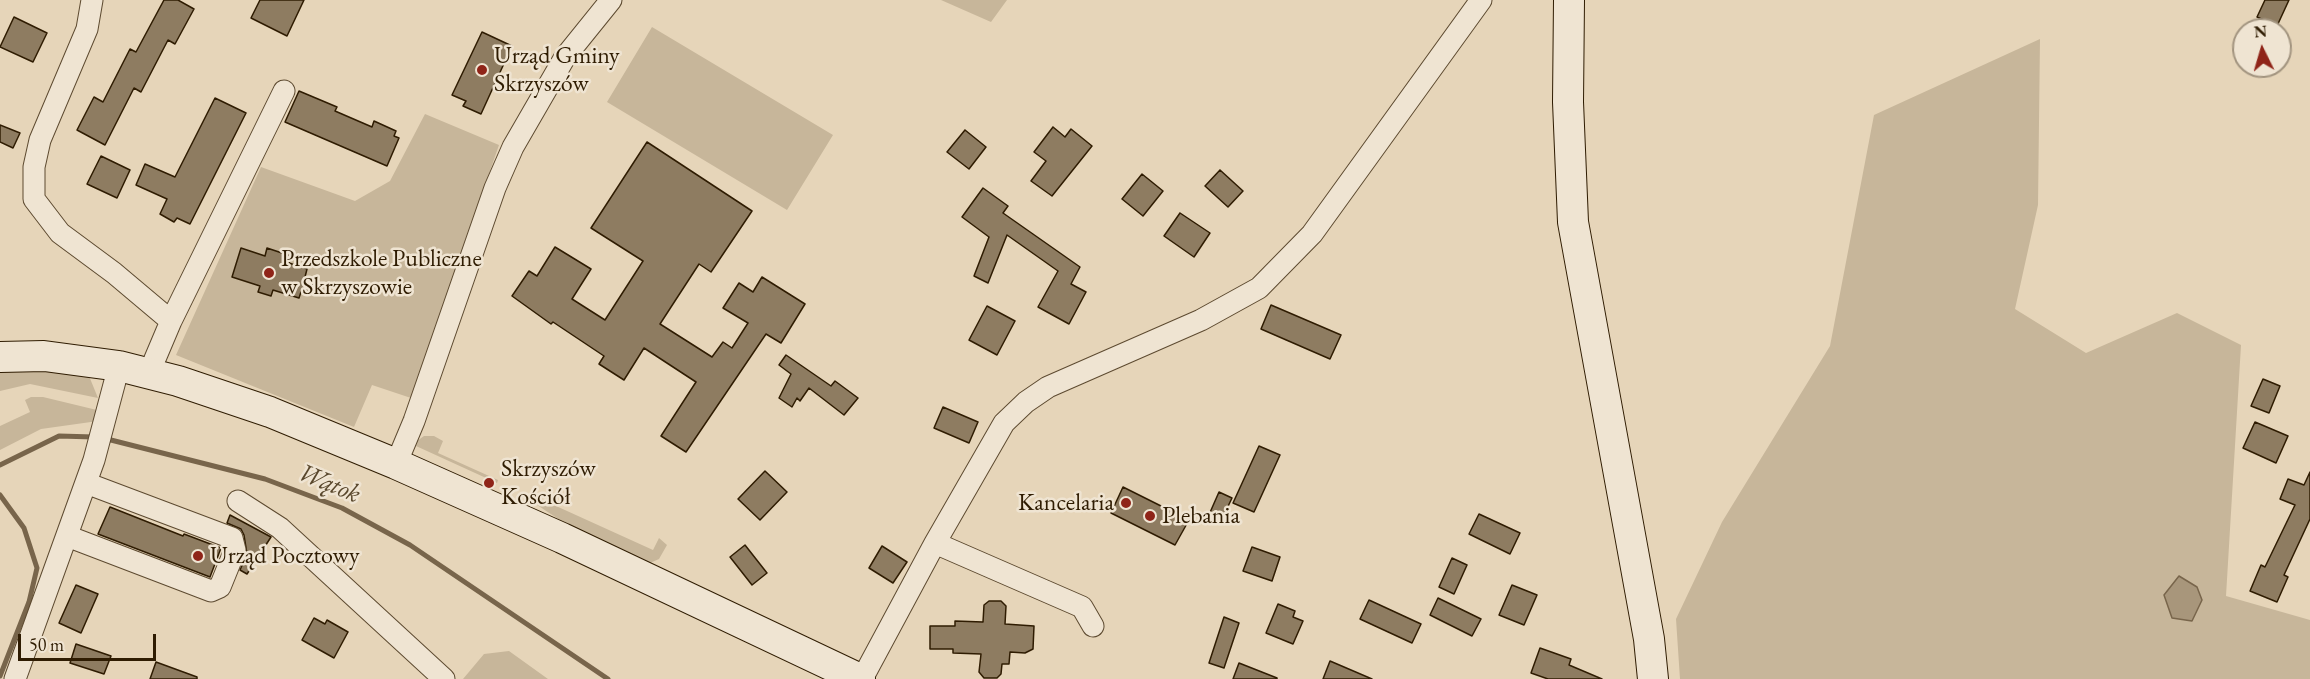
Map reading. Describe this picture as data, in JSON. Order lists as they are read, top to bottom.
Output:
{
  "water": ["Wątok"],
  "places": [
    "Urząd Gminy Skrzyszów",
    "Przedszkole Publiczne w Skrzyszowie",
    "Skrzyszów Kościół",
    "Kancelaria",
    "Plebania",
    "Urząd Pocztowy"
  ],
  "scale_bar": "50 m",
  "north": "top"
}
